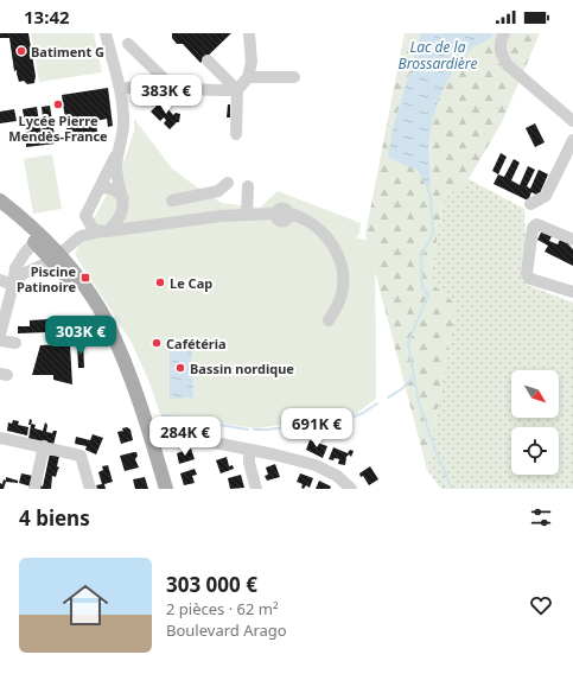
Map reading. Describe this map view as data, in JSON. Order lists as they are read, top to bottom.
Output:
{
  "water": ["Lac de la Brossardière"],
  "places": {
    "other": [
      "Batiment G",
      "Lycée Pierre Mendès-France",
      "Le Cap",
      "Cafétéria",
      "Bassin nordique"
    ],
    "transit": ["Piscine Patinoire"]
  },
  "north": "bottom right",
  "page": {
    "status": "13:42",
    "price": [
      "383K €",
      "303K €",
      "691K €",
      "284K €"
    ],
    "heading": "4 biens",
    "list": [
      {
        "name": "303 000 €",
        "note": "2 pièces · 62 m² · Boulevard Arago"
      }
    ]
  }
}
